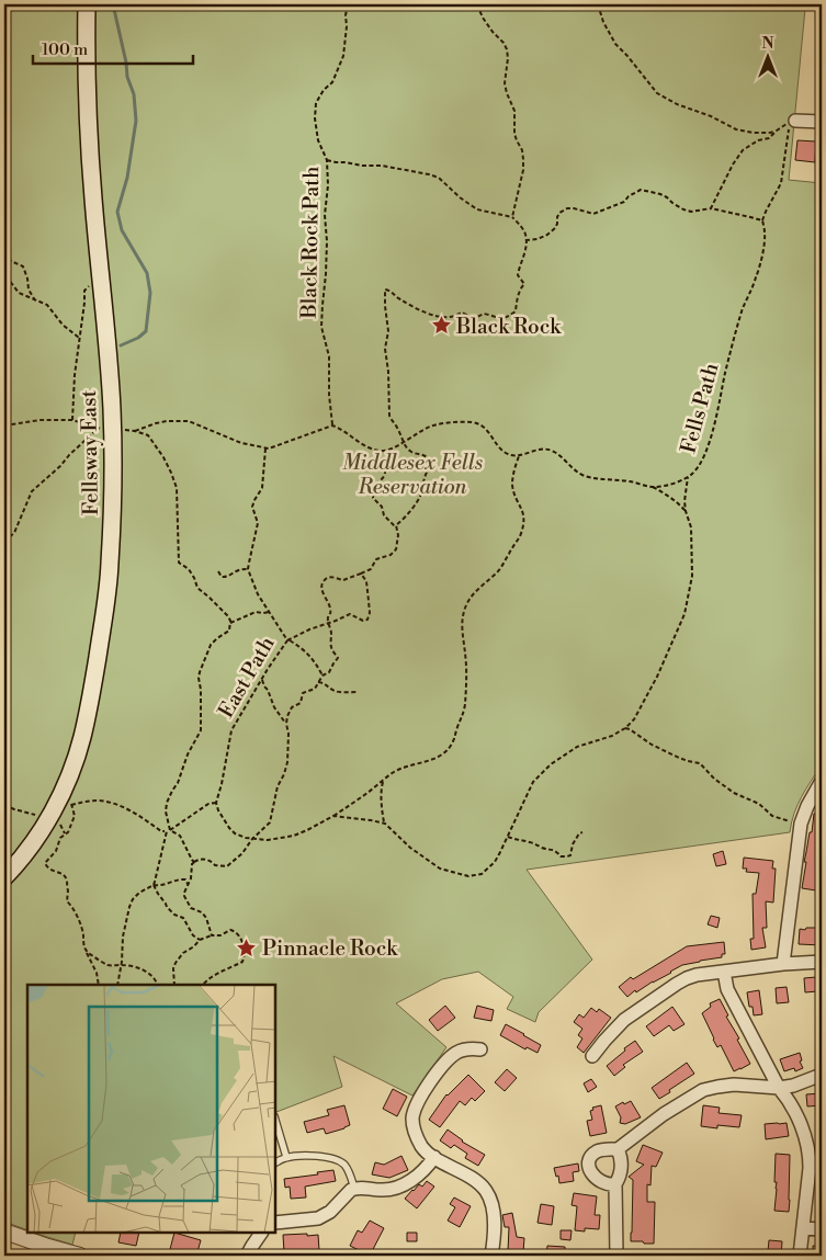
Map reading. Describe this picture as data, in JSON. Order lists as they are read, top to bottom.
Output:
{
  "streets": {
    "main road": ["Fellsway East"],
    "path": ["Black Rock Path", "Fells Path", "East Path"]
  },
  "parks": ["Middlesex Fells Reservation"],
  "places": {
    "place": ["Black Rock", "Pinnacle Rock"]
  },
  "scale_bar": "100 m",
  "north": "top"
}
